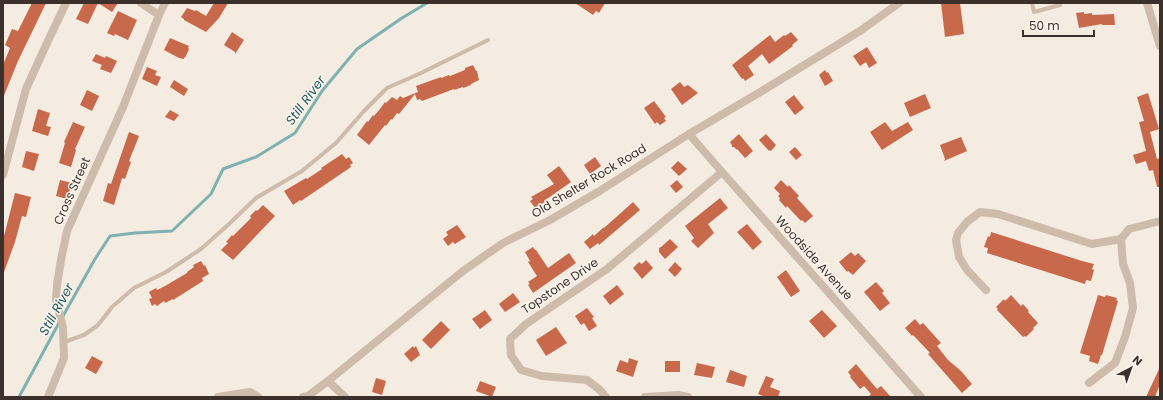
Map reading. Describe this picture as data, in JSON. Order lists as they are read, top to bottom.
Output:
{
  "streets": {
    "street": [
      "Old Shelter Rock Road",
      "Cross Street",
      "Woodside Avenue",
      "Topstone Drive"
    ]
  },
  "crossings": [
    ["Old Shelter Rock Road", "Woodside Avenue"],
    ["Woodside Avenue", "Topstone Drive"]
  ],
  "water": ["Still River"],
  "scale_bar": "50 m",
  "north": "top right"
}
